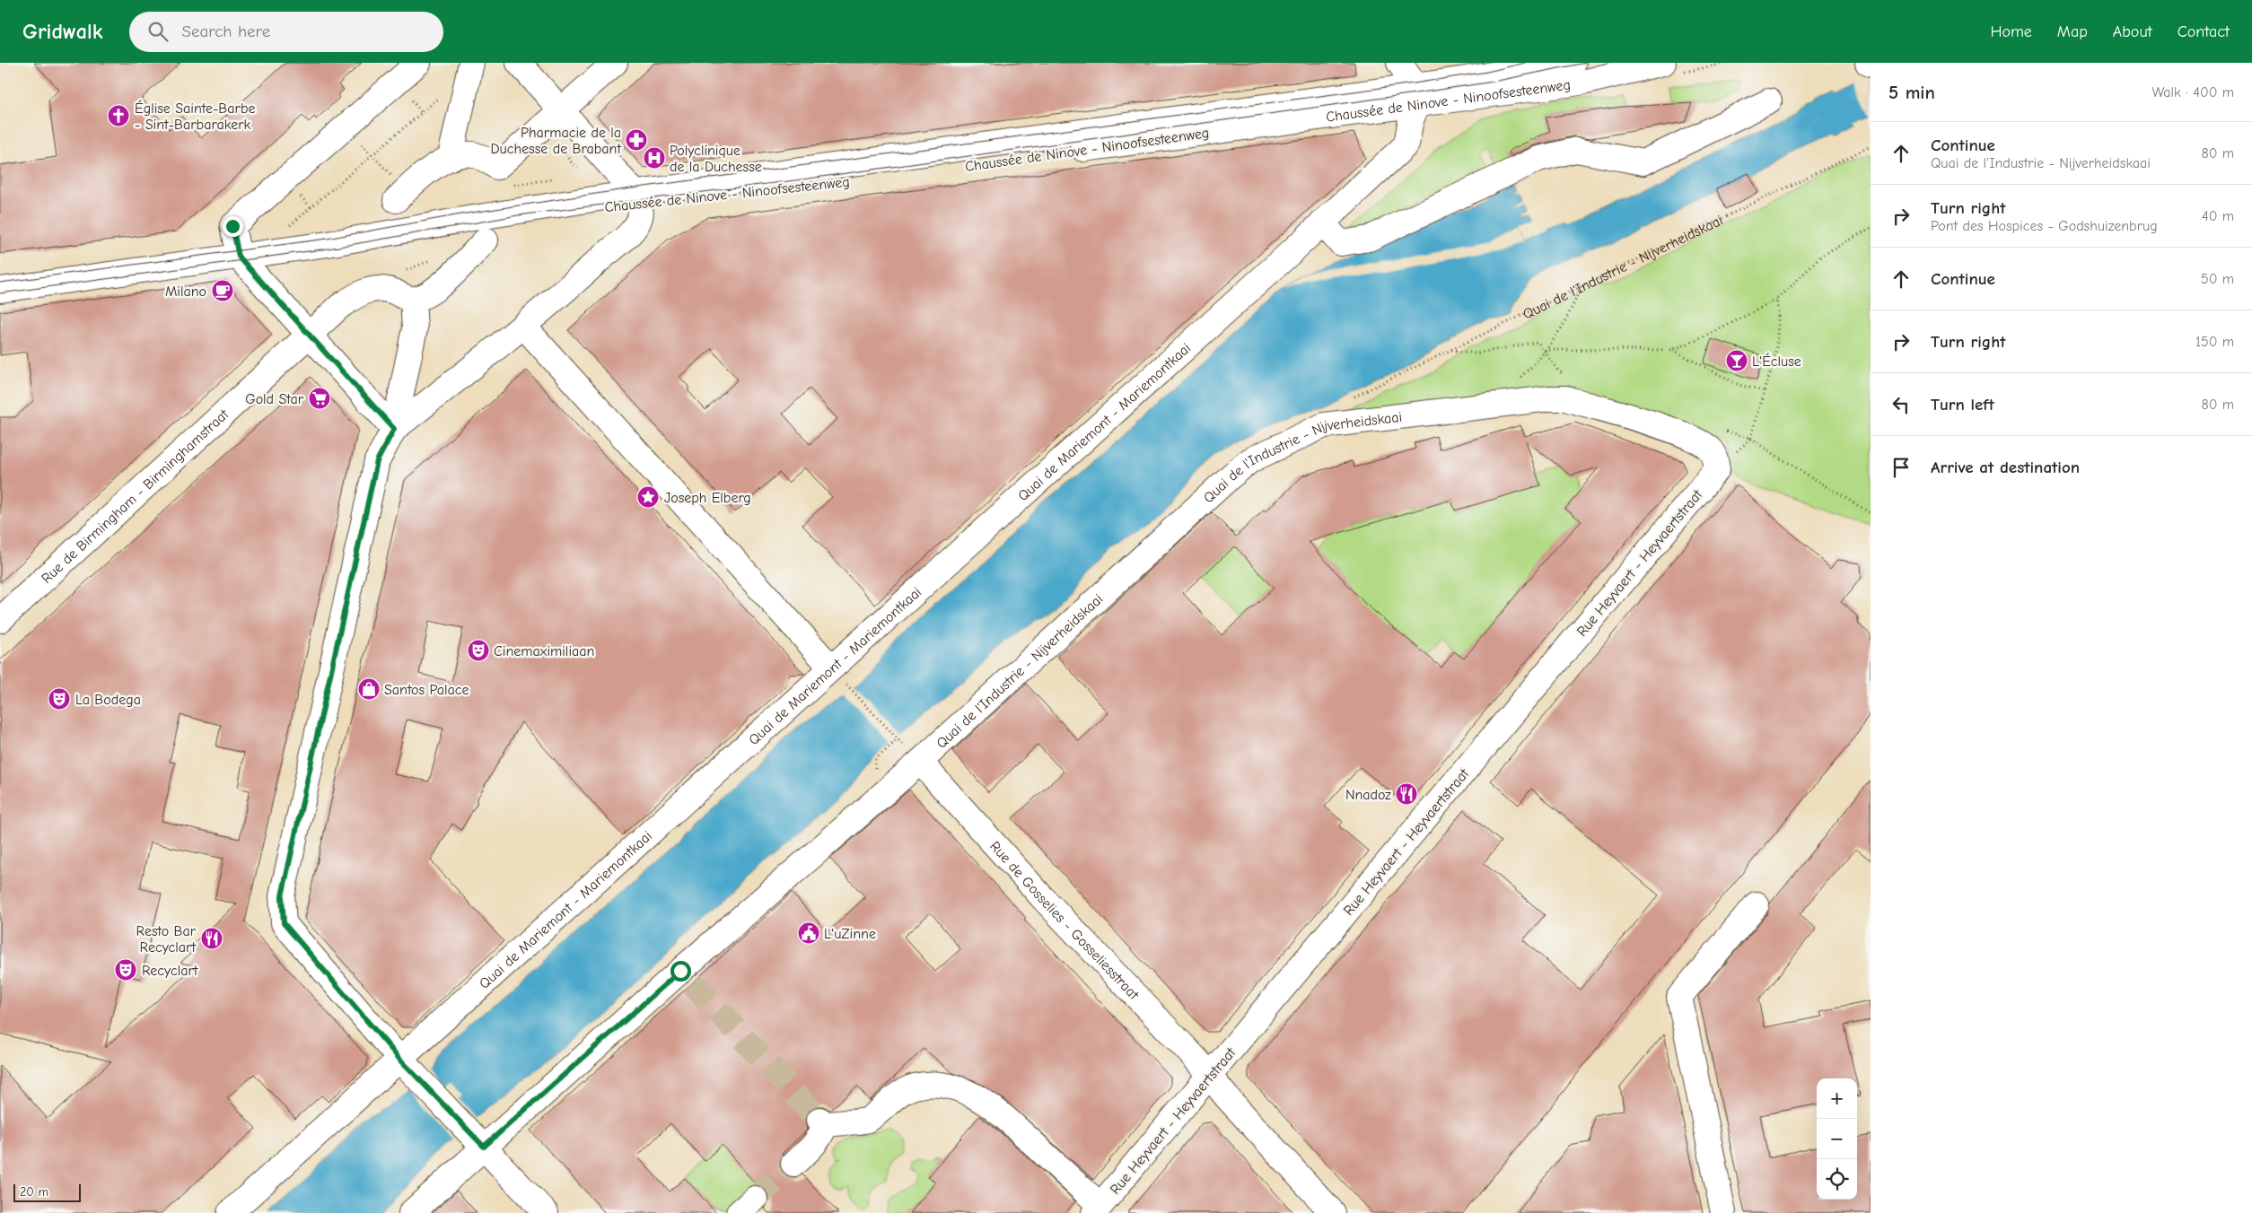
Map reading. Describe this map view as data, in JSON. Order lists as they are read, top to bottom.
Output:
{
  "streets": {
    "street": [
      "Chaussée de Ninove - Ninoofsesteenweg",
      "Quai de l'Industrie - Nijverheidskaai",
      "Quai de Mariemont - Mariemontkaai",
      "Rue de Birmingham - Birminghamstraat",
      "Rue Heyvaert - Heyvaertstraat",
      "Rue de Gosselies - Gosseliesstraat"
    ]
  },
  "crossings": [
    ["Chaussée de Ninove - Ninoofsesteenweg", "Quai de Mariemont - Mariemontkaai"],
    ["Quai de l'Industrie - Nijverheidskaai", "Rue Heyvaert - Heyvaertstraat"],
    ["Quai de l'Industrie - Nijverheidskaai", "Rue de Gosselies - Gosseliesstraat"],
    ["Rue Heyvaert - Heyvaertstraat", "Rue de Gosselies - Gosseliesstraat"]
  ],
  "places": {
    "church": ["Église Sainte-Barbe - Sint-Barbarakerk"],
    "pharmacy": ["Pharmacie de la Duchesse de Brabant"],
    "hospital": ["Polyclinique de la Duchesse"],
    "cafe": ["Milano"],
    "bar": ["L'Écluse"],
    "supermarket": ["Gold Star"],
    "place": ["Joseph Elberg"],
    "theatre": ["Cinemaximiliaan", "La Bodega", "Recyclart"],
    "shop": ["Santos Palace"],
    "restaurant": ["Nnadoz", "Resto Bar Recyclart"],
    "public building": ["L'uZinne"]
  },
  "scale_bar": "20 m",
  "page": {
    "header": "Gridwalk",
    "search": "Search here",
    "nav": [
      "Home",
      "Map",
      "About",
      "Contact"
    ],
    "heading": ["5 min", "Walk · 400 m"],
    "list": [
      ["Continue", "Quai de l'Industrie - Nijverheidskaai", "80 m"],
      ["Turn right", "Pont des Hospices - Godshuizenbrug", "40 m"],
      ["Continue", "50 m"],
      ["Turn right", "150 m"],
      ["Turn left", "80 m"],
      "Arrive at destination"
    ],
    "map_buttons": ["+", "−"],
    "scale": "20 m"
  }
}
